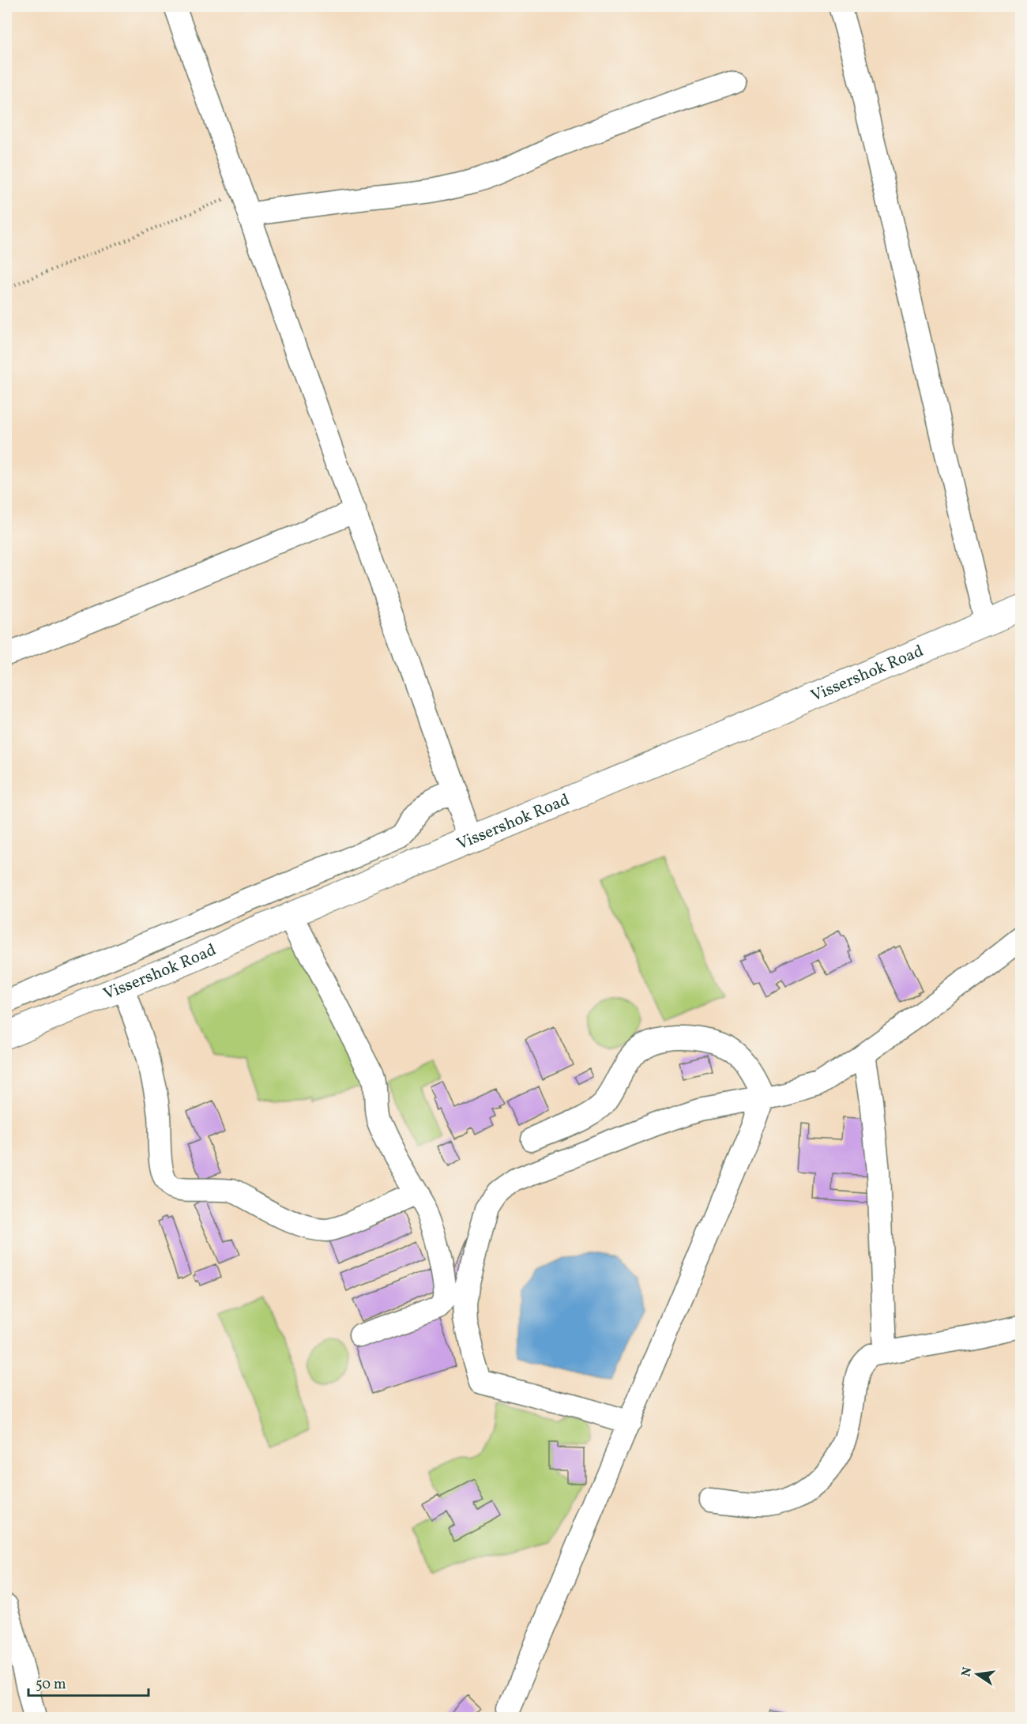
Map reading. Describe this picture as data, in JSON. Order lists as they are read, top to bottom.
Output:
{
  "streets": {
    "main road": ["Vissershok Road"]
  },
  "scale_bar": "50 m",
  "north": "left"
}
